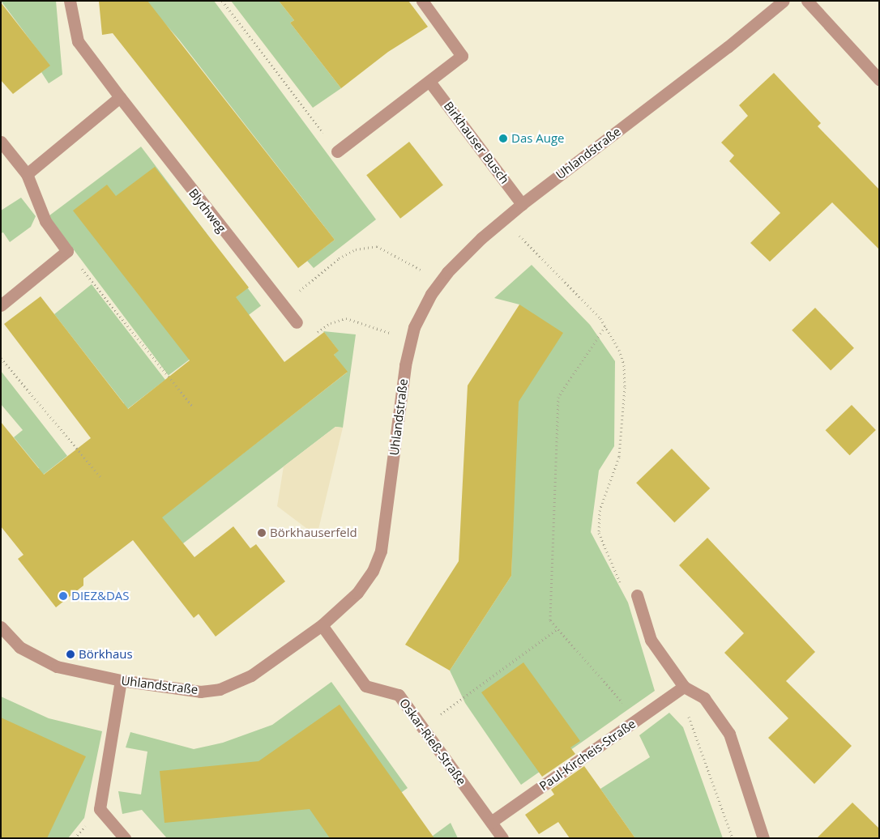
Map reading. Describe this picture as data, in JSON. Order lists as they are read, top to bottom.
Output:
{
  "streets": {
    "street": [
      "Birkhauser Busch",
      "Uhlandstraße",
      "Blythweg",
      "Oskar-Rieß-Straße",
      "Paul-Kircheis-Straße"
    ]
  },
  "crossings": [
    ["Birkhauser Busch", "Uhlandstraße"],
    ["Uhlandstraße", "Oskar-Rieß-Straße"],
    ["Oskar-Rieß-Straße", "Paul-Kircheis-Straße"]
  ],
  "places": [
    "Das Auge",
    "Börkhauserfeld",
    "DIEZ&DAS",
    "Börkhaus"
  ]
}
